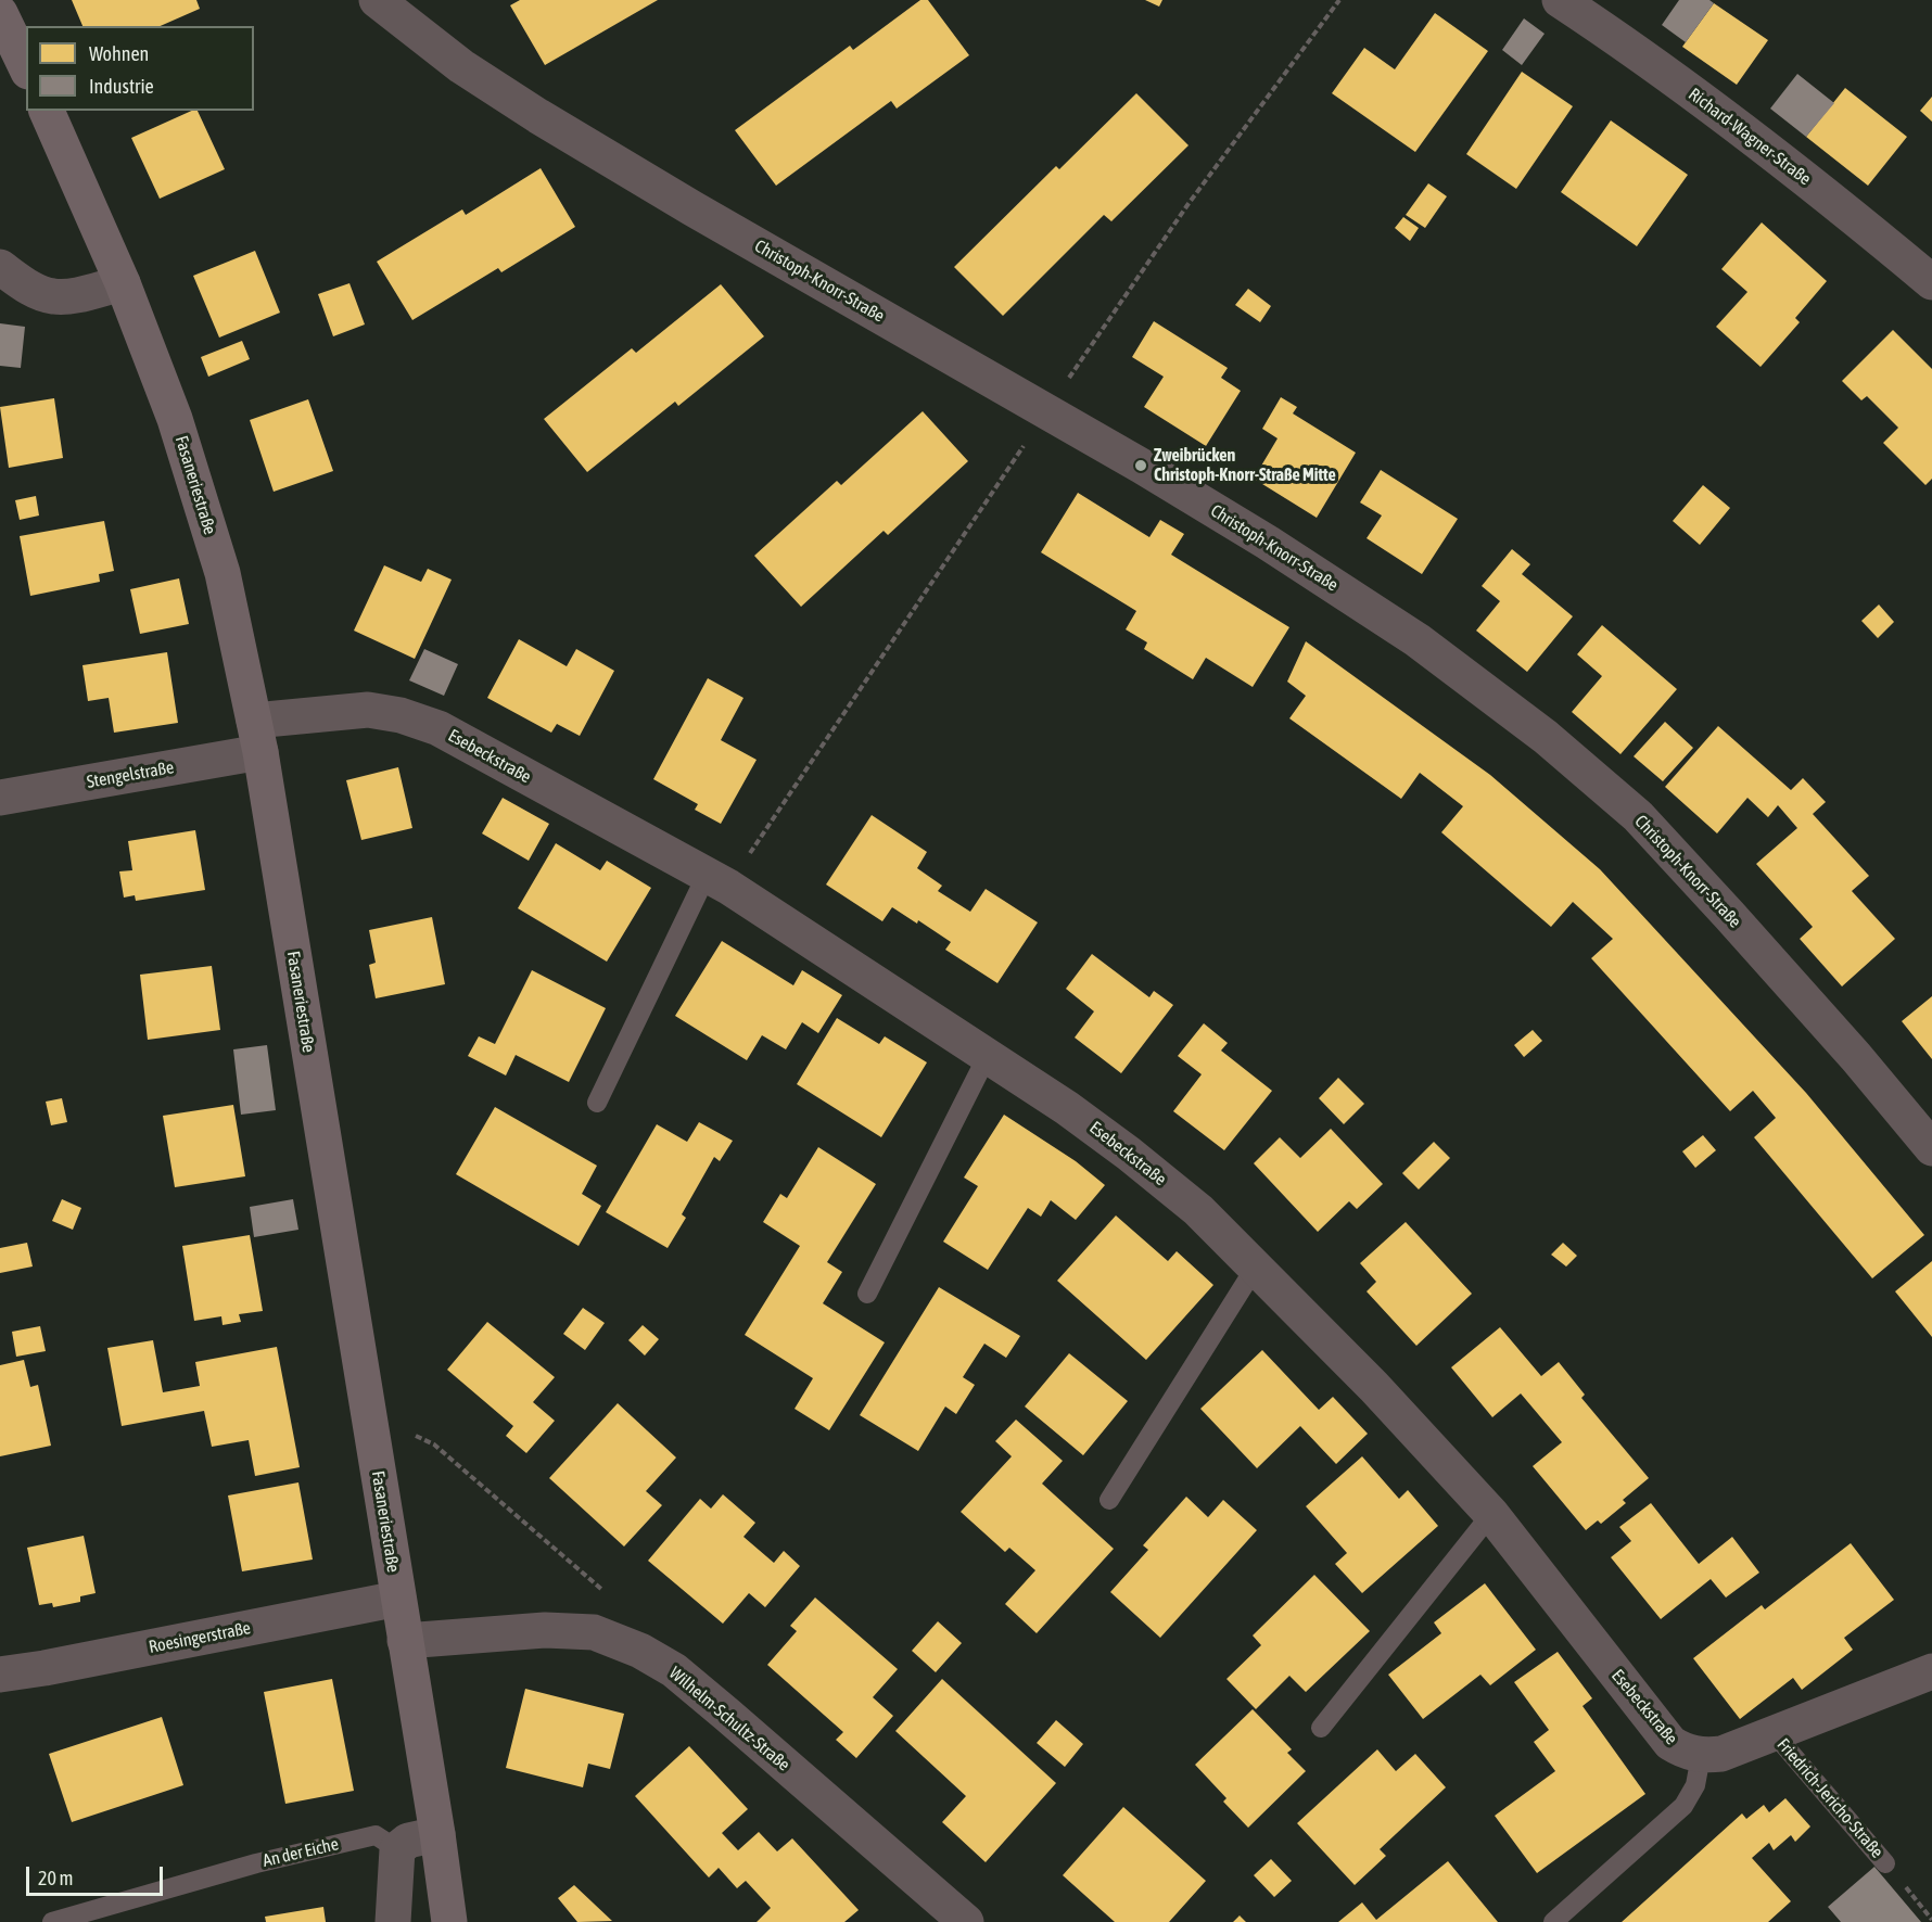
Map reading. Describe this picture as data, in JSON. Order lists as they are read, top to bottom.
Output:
{
  "streets": {
    "street": [
      "Richard-Wagner-Straße",
      "Christoph-Knorr-Straße",
      "Fasaneriestraße",
      "Esebeckstraße",
      "Stengelstraße",
      "Roesingerstraße",
      "Wilhelm-Schultz-Straße"
    ],
    "lane": ["Friedrich-Jericho-Straße", "An der Eiche"]
  },
  "crossings": [
    ["Fasaneriestraße", "Esebeckstraße"],
    ["Fasaneriestraße", "Stengelstraße"],
    ["Fasaneriestraße", "Roesingerstraße"],
    ["Fasaneriestraße", "Wilhelm-Schultz-Straße"],
    ["Esebeckstraße", "Stengelstraße"]
  ],
  "places": ["Zweibrücken Christoph-Knorr-Straße Mitte"],
  "legend": ["Wohnen", "Industrie"],
  "scale_bar": "20 m"
}
